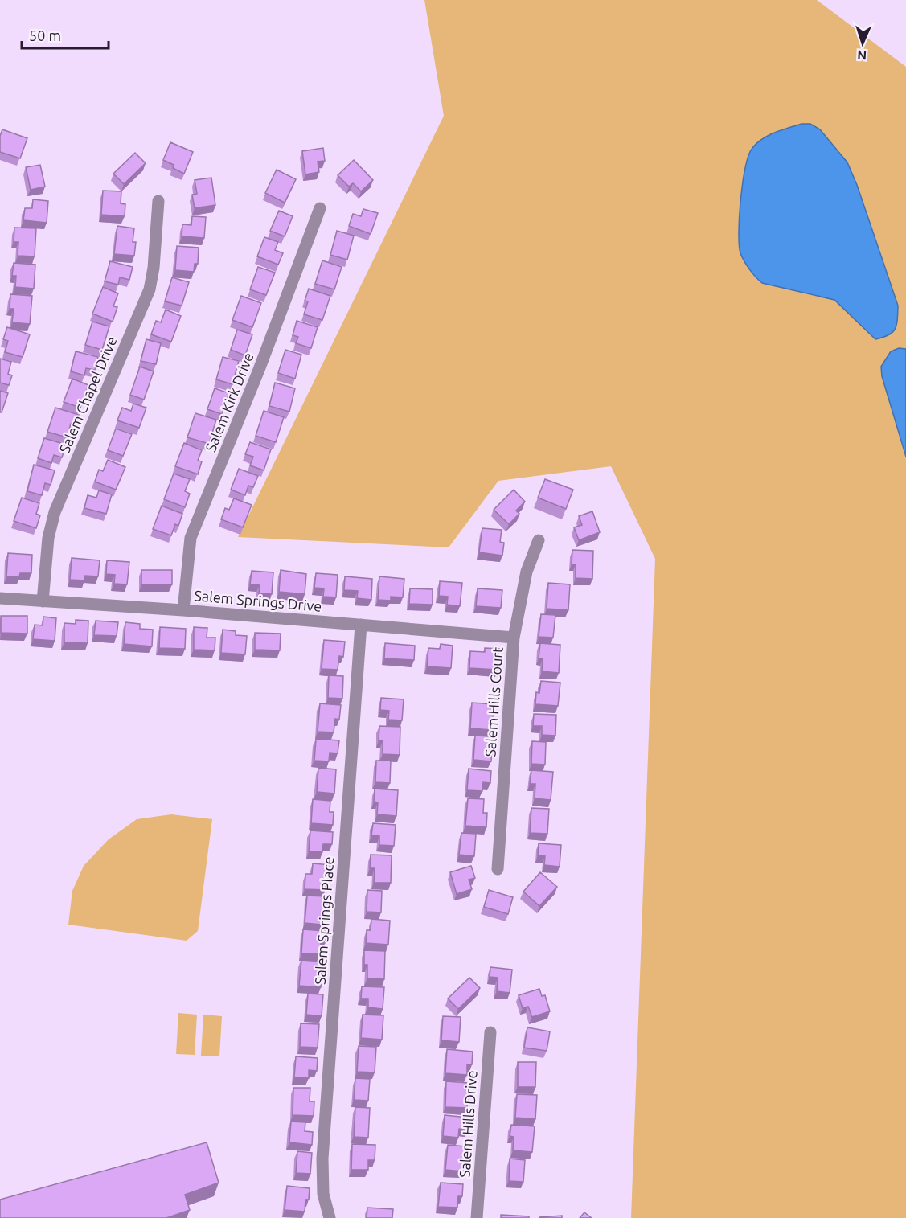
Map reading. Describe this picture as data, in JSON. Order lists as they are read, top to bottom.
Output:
{
  "streets": {
    "street": [
      "Salem Chapel Drive",
      "Salem Kirk Drive",
      "Salem Springs Drive",
      "Salem Hills Court",
      "Salem Springs Place",
      "Salem Hills Drive"
    ]
  },
  "crossings": [
    ["Salem Chapel Drive", "Salem Springs Drive"],
    ["Salem Kirk Drive", "Salem Springs Drive"],
    ["Salem Springs Drive", "Salem Hills Court"],
    ["Salem Springs Drive", "Salem Springs Place"]
  ],
  "scale_bar": "50 m",
  "north": "bottom"
}
